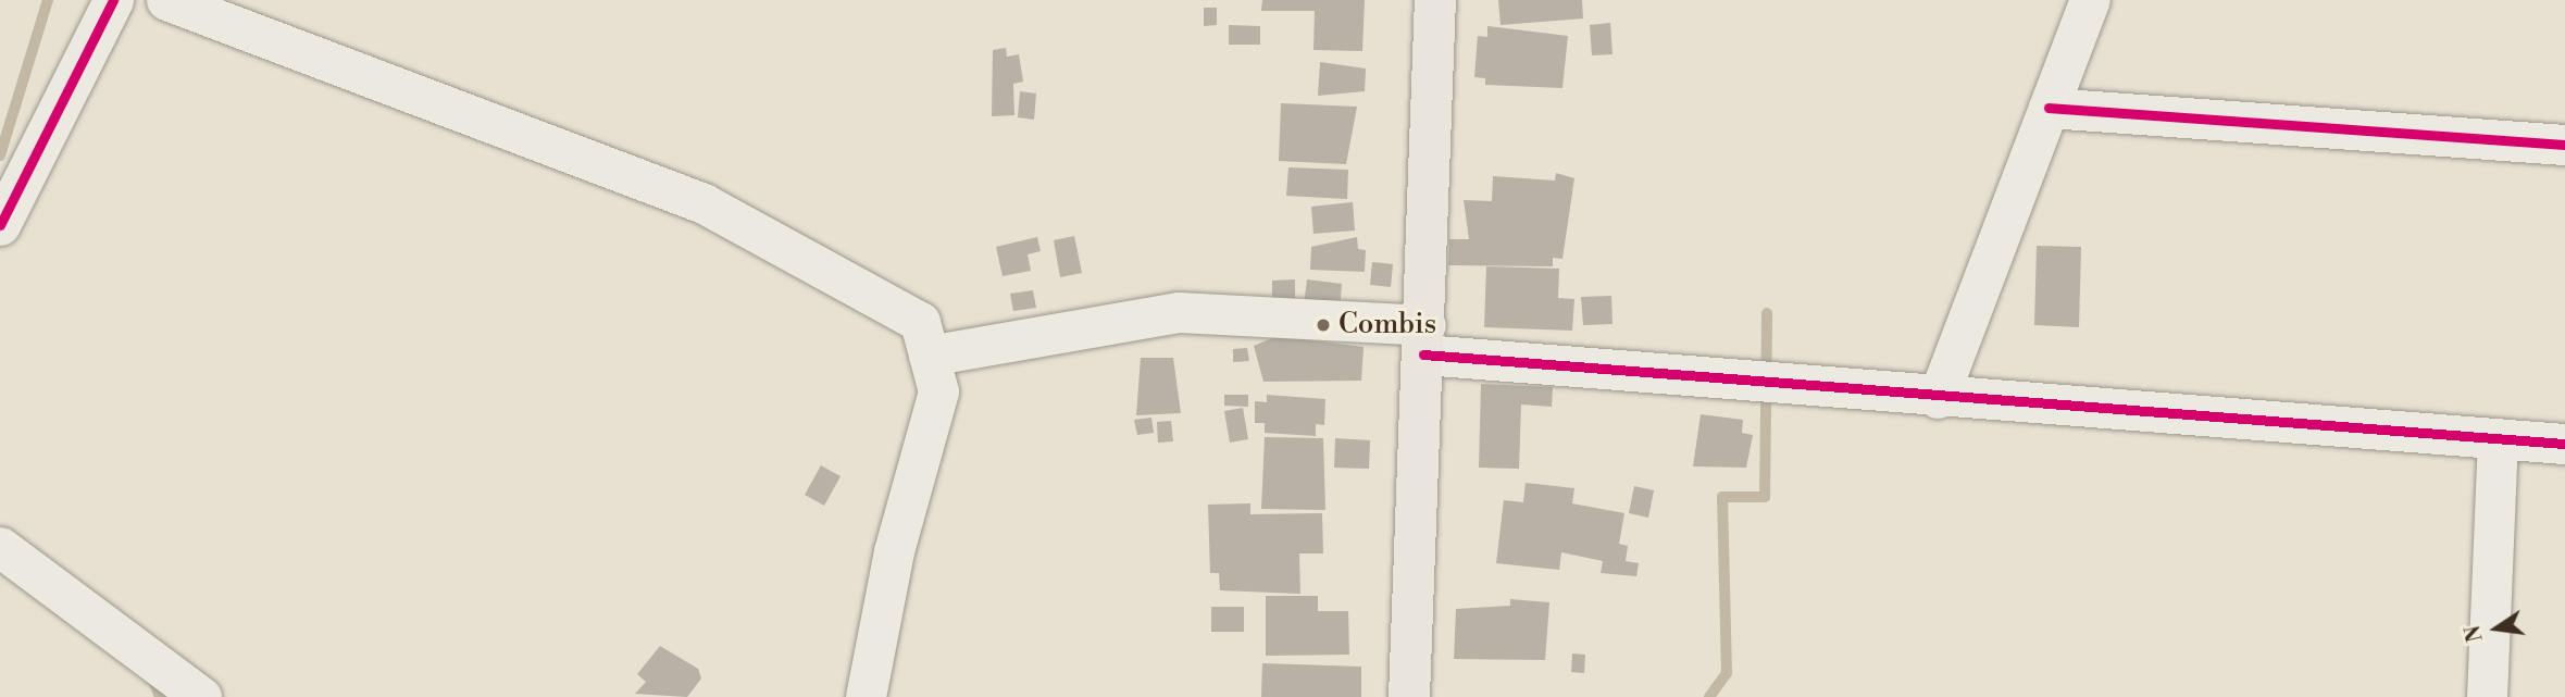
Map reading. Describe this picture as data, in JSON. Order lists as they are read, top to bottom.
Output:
{
  "places": ["Combis"],
  "north": "left"
}
